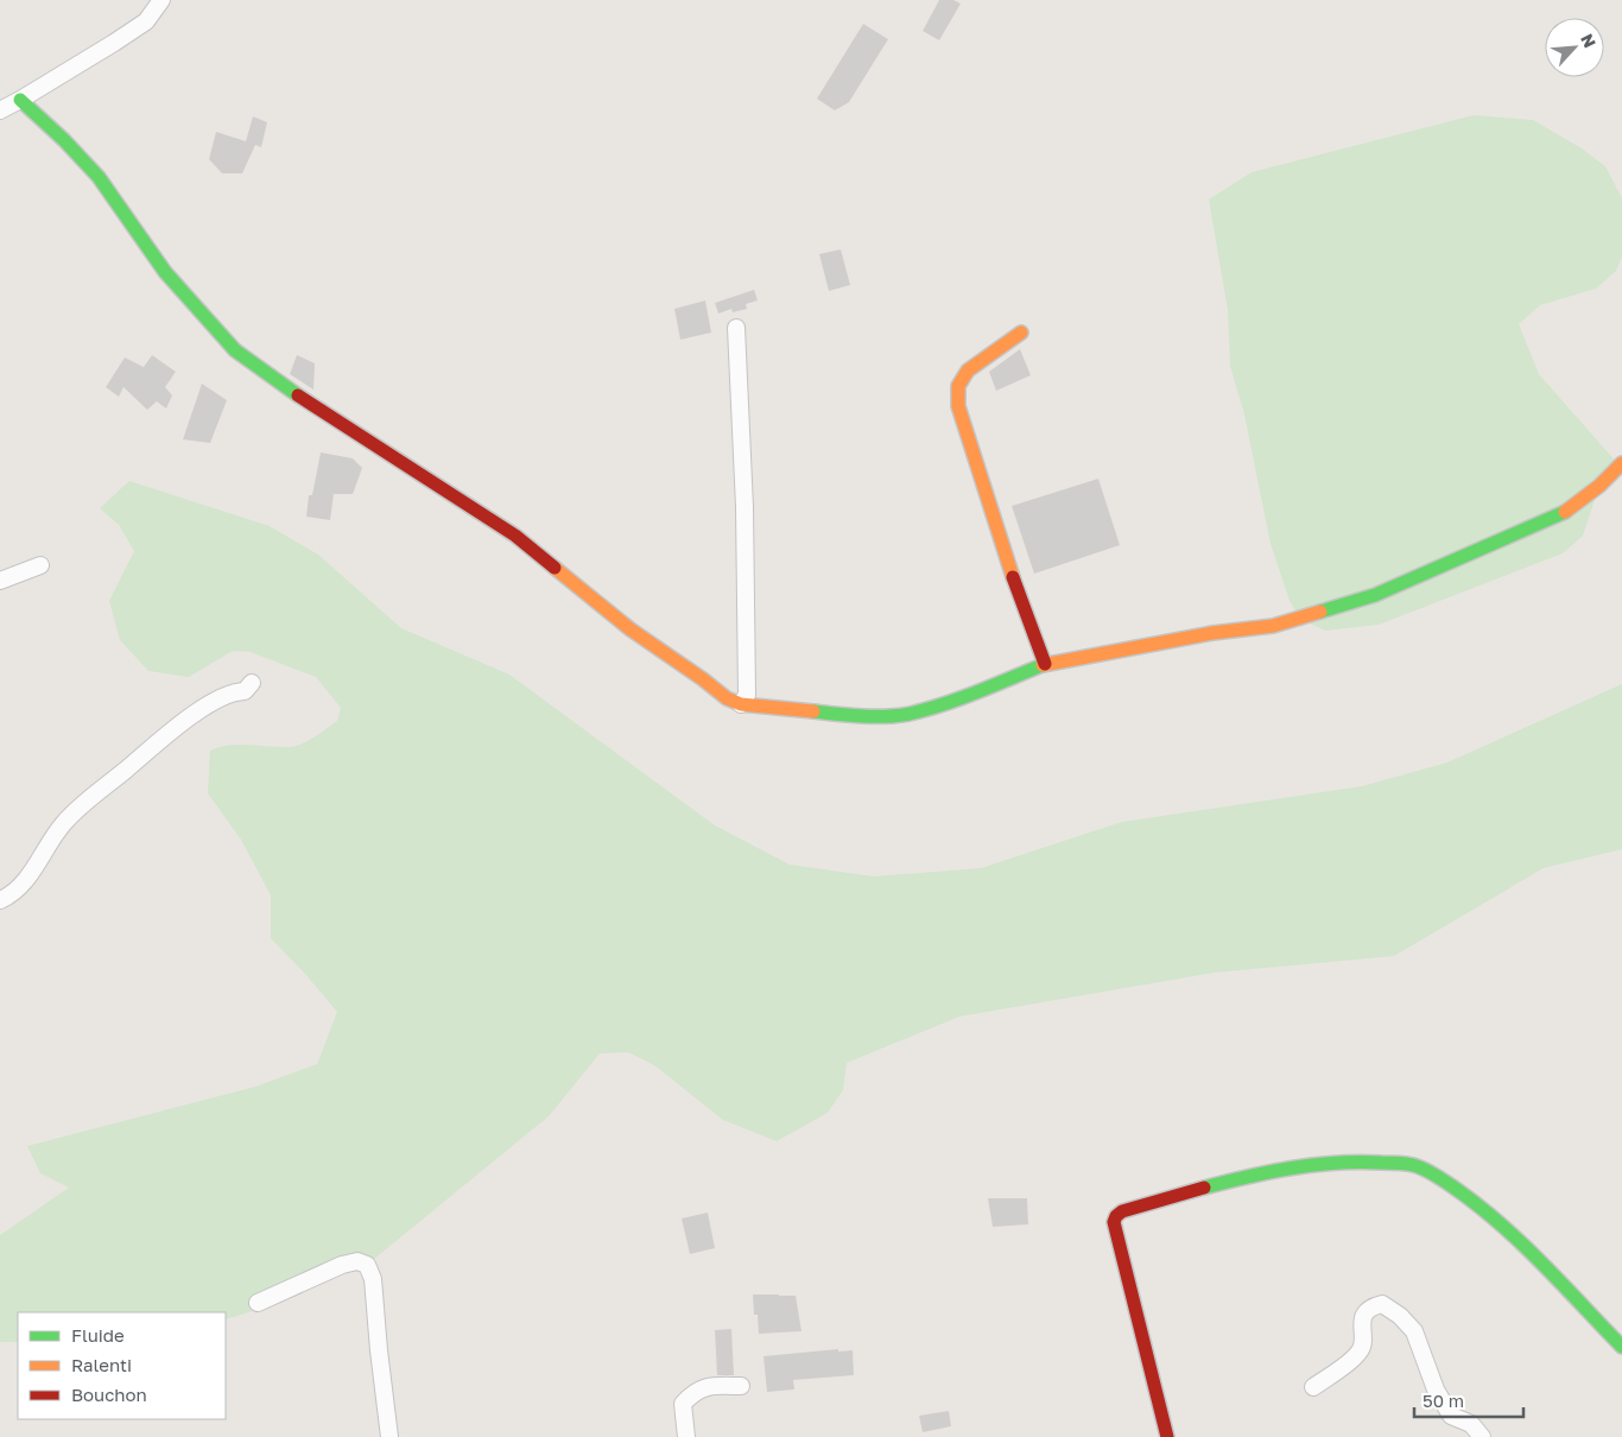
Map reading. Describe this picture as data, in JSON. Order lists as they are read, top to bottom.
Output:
{
  "legend": ["Fluide", "Ralenti", "Bouchon"],
  "scale_bar": "50 m",
  "north": "top right"
}
